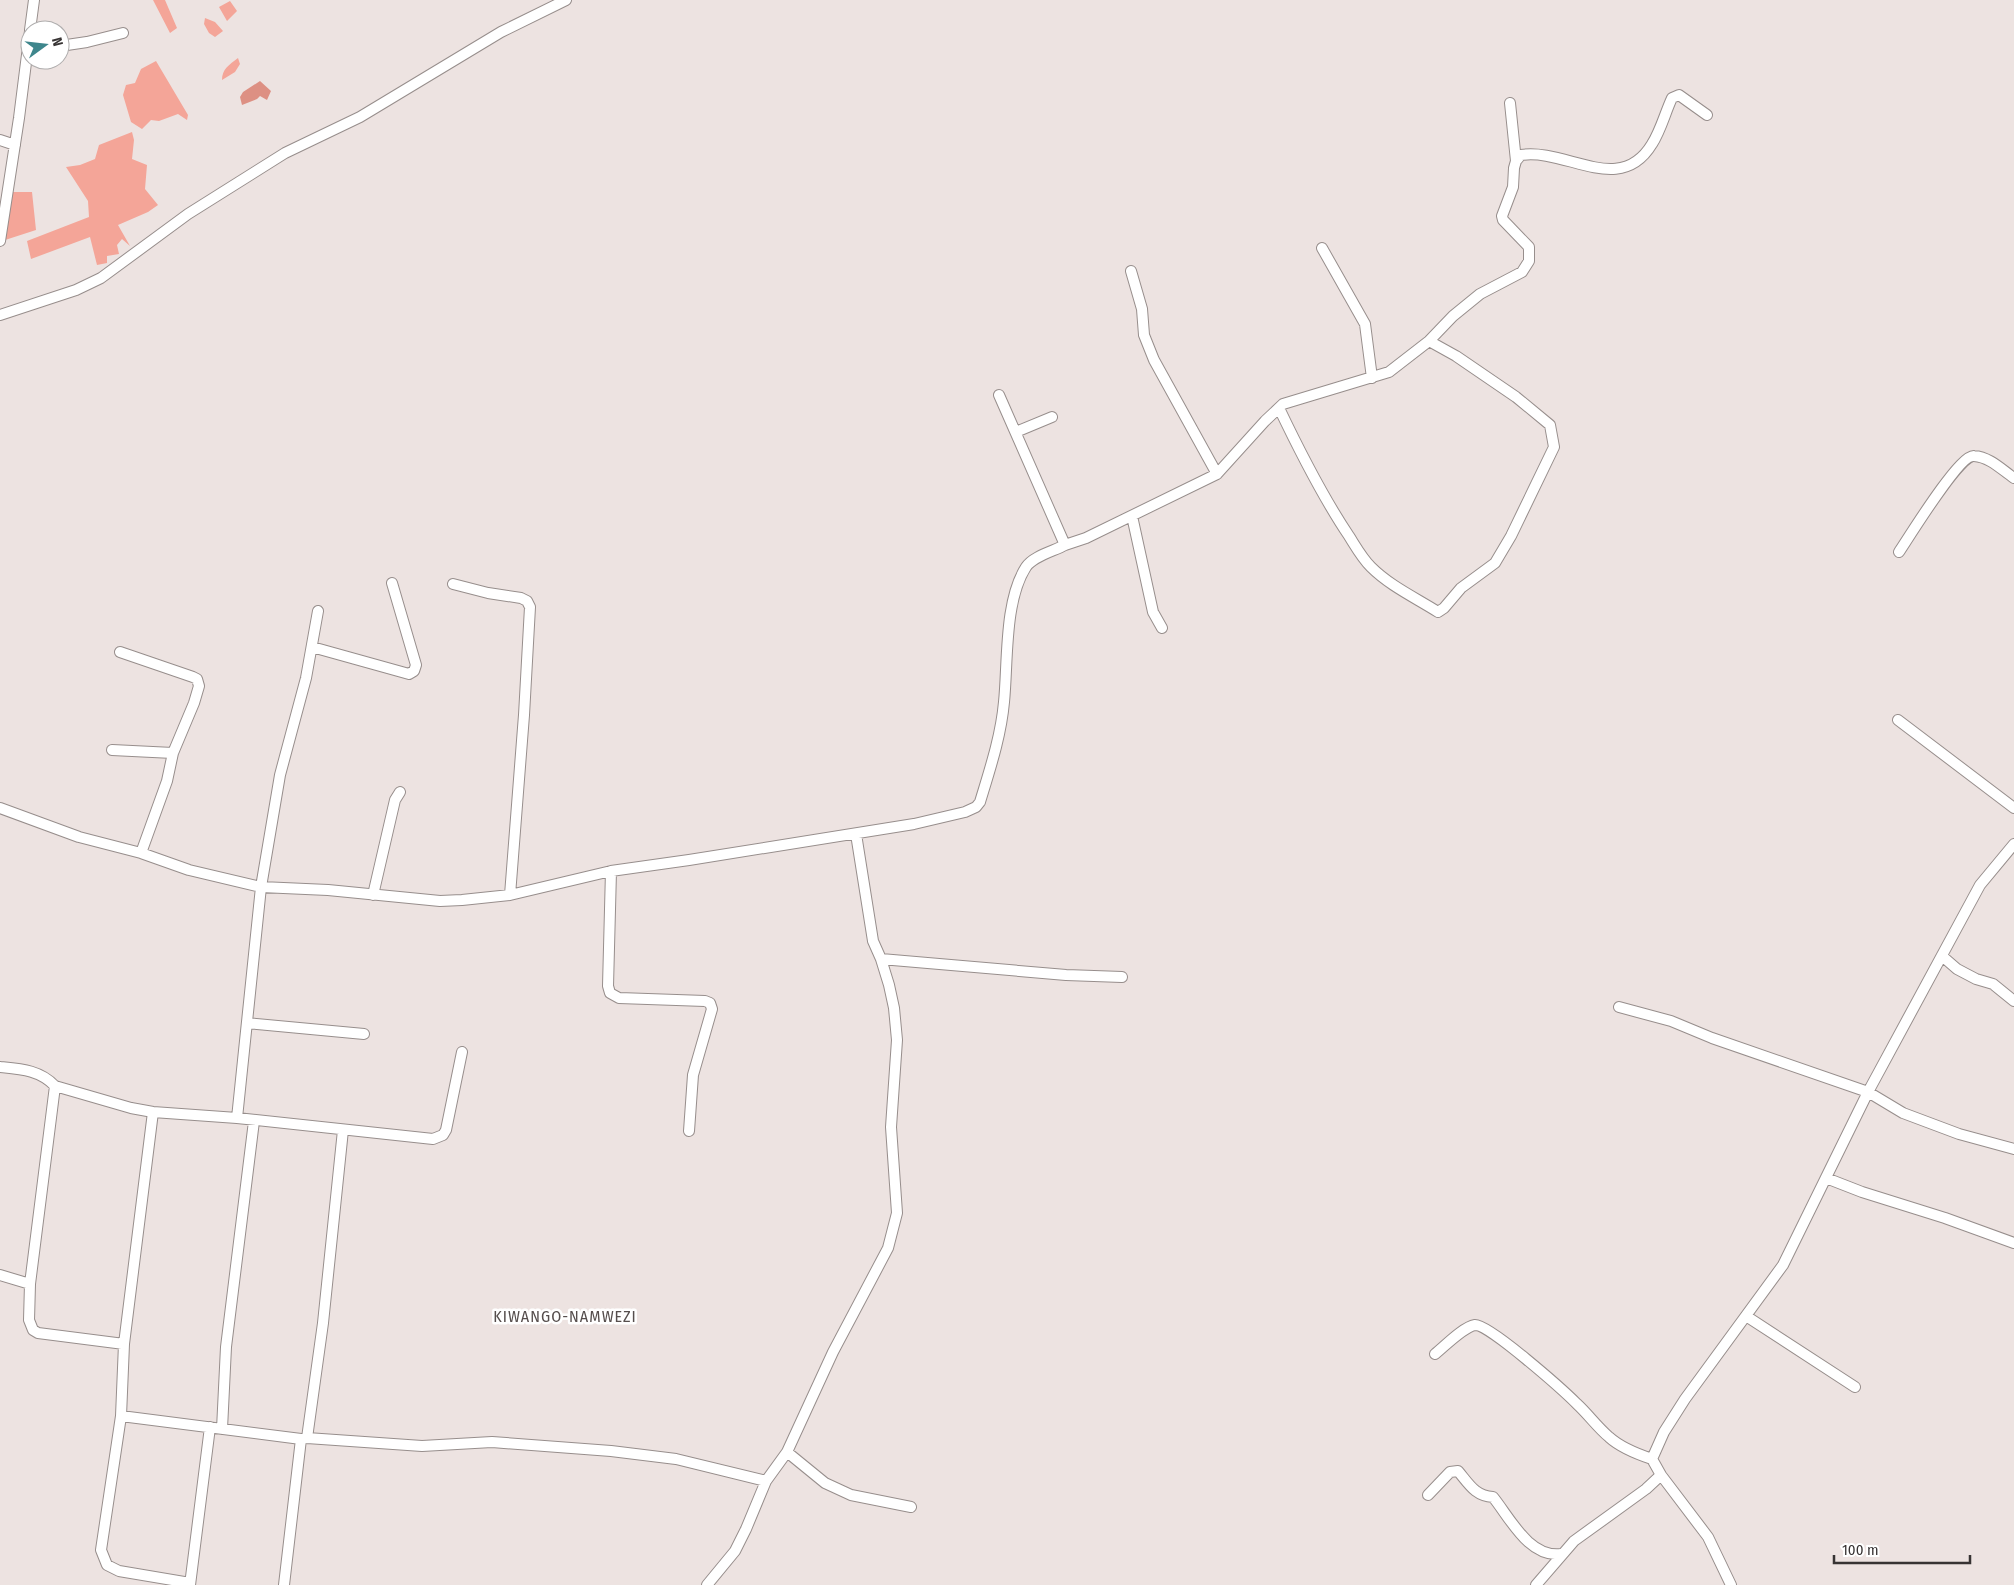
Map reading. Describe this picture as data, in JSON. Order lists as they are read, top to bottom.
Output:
{
  "districts": ["KIWANGO-NAMWEZI"],
  "scale_bar": "100 m",
  "north": "right"
}
